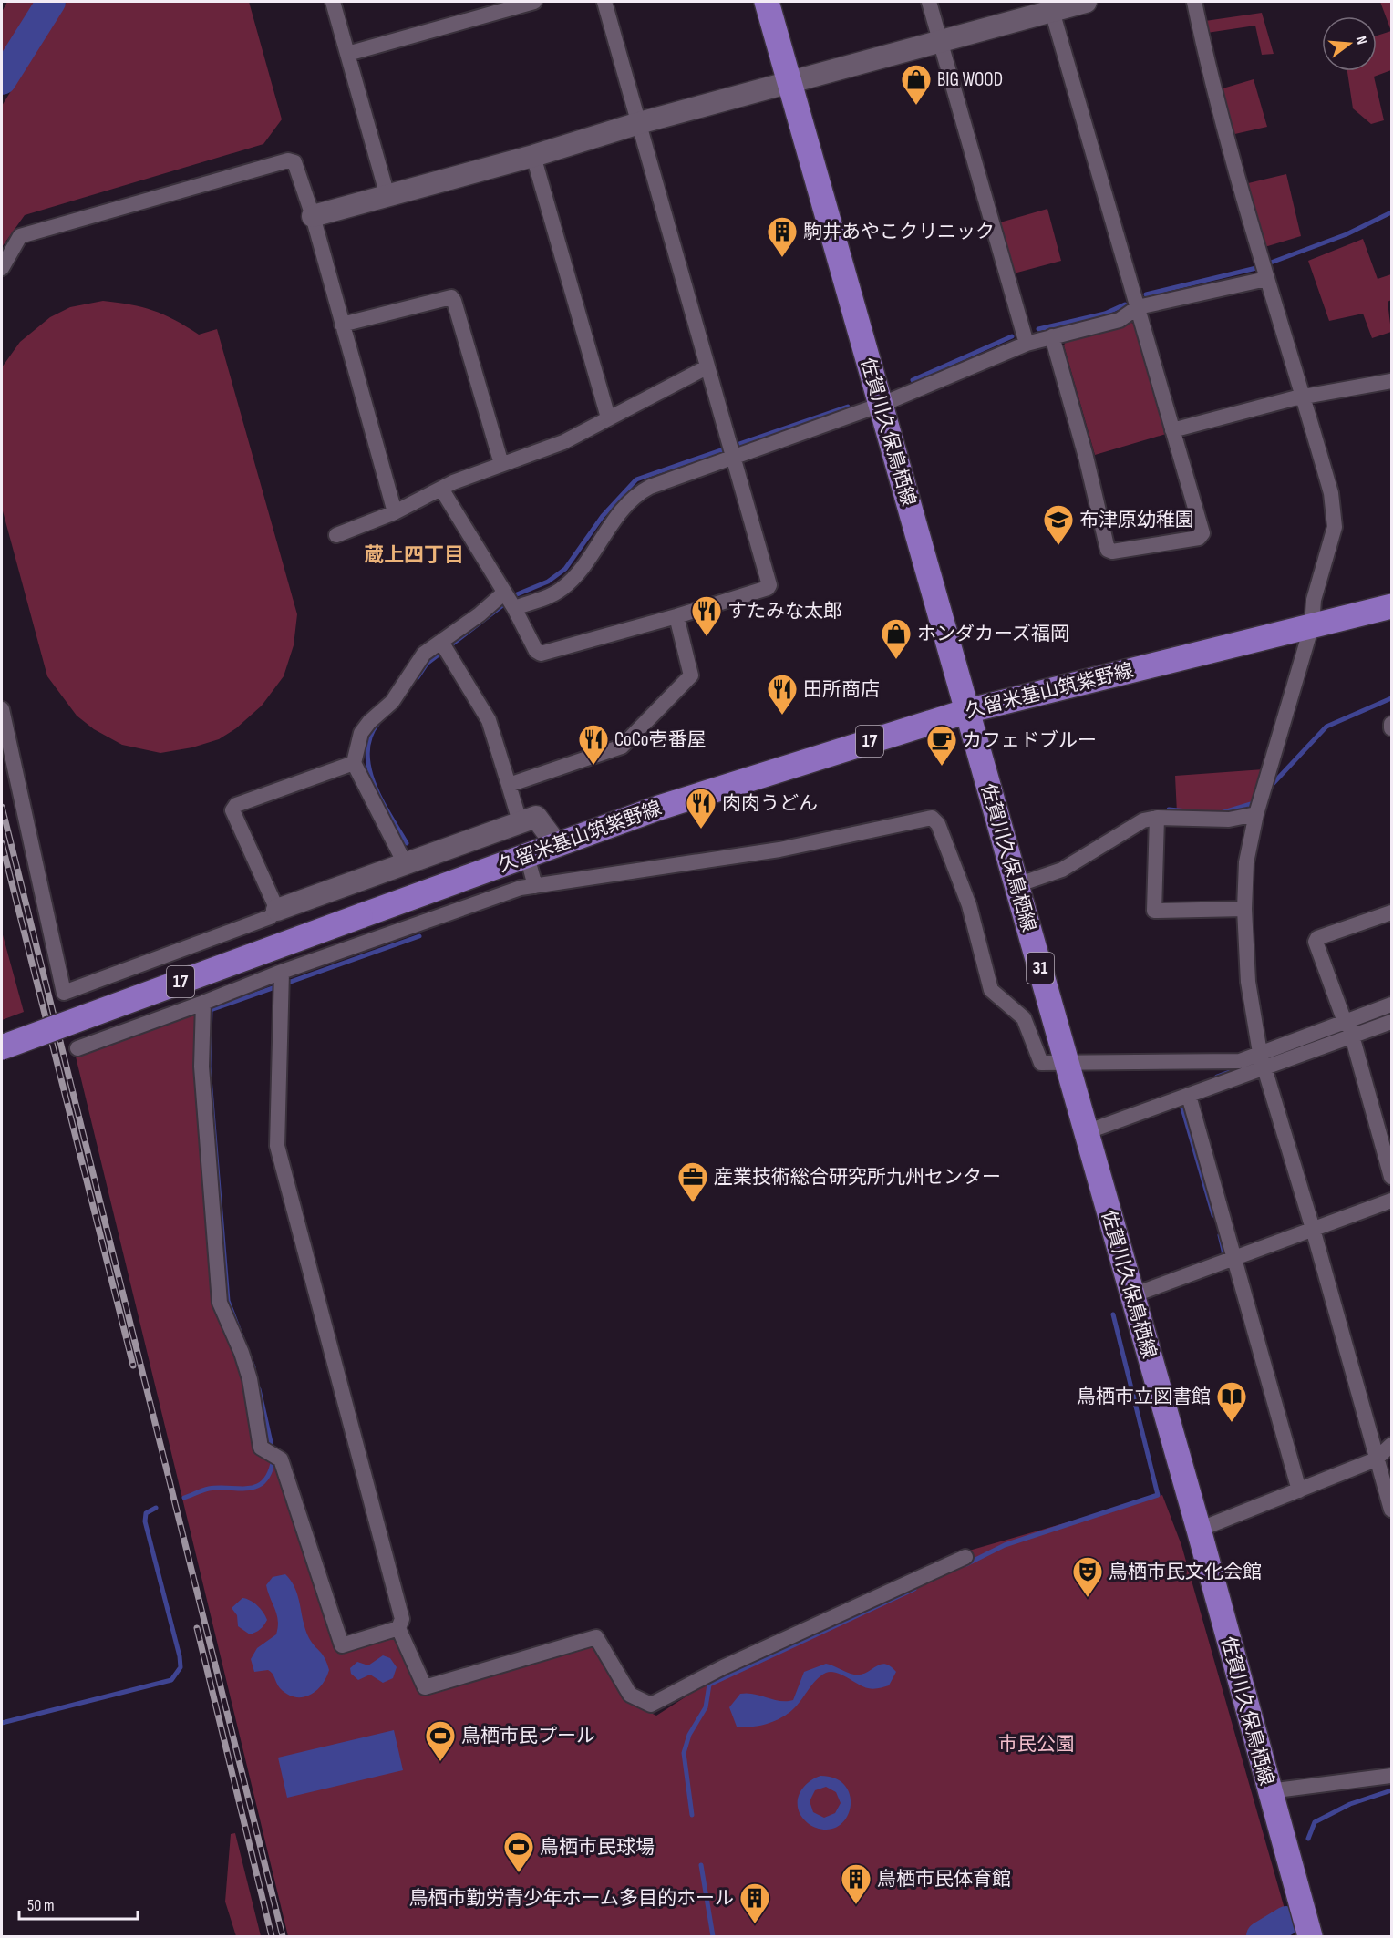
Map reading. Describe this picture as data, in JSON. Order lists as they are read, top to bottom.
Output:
{
  "streets": {
    "main road": [
      "佐賀川久保鳥栖線",
      "久留米基山筑紫野線",
      "17",
      "31"
    ]
  },
  "crossings": [
    ["佐賀川久保鳥栖線", "久留米基山筑紫野線"]
  ],
  "districts": ["蔵上四丁目"],
  "parks": ["市民公園"],
  "places": {
    "shop": ["BIG WOOD", "ホンダカーズ福岡"],
    "building": ["駒井あやこクリニック", "鳥栖市民体育館", "鳥栖市勤労青少年ホーム多目的ホール"],
    "school or university": ["布津原幼稚園"],
    "restaurant": [
      "すたみな太郎",
      "田所商店",
      "CoCo壱番屋",
      "肉肉うどん"
    ],
    "cafe": ["カフェドブルー"],
    "office": ["産業技術総合研究所九州センター"],
    "library": ["鳥栖市立図書館"],
    "theatre": ["鳥栖市民文化会館"],
    "sports": ["鳥栖市民プール", "鳥栖市民球場"]
  },
  "scale_bar": "50 m",
  "north": "right"
}
